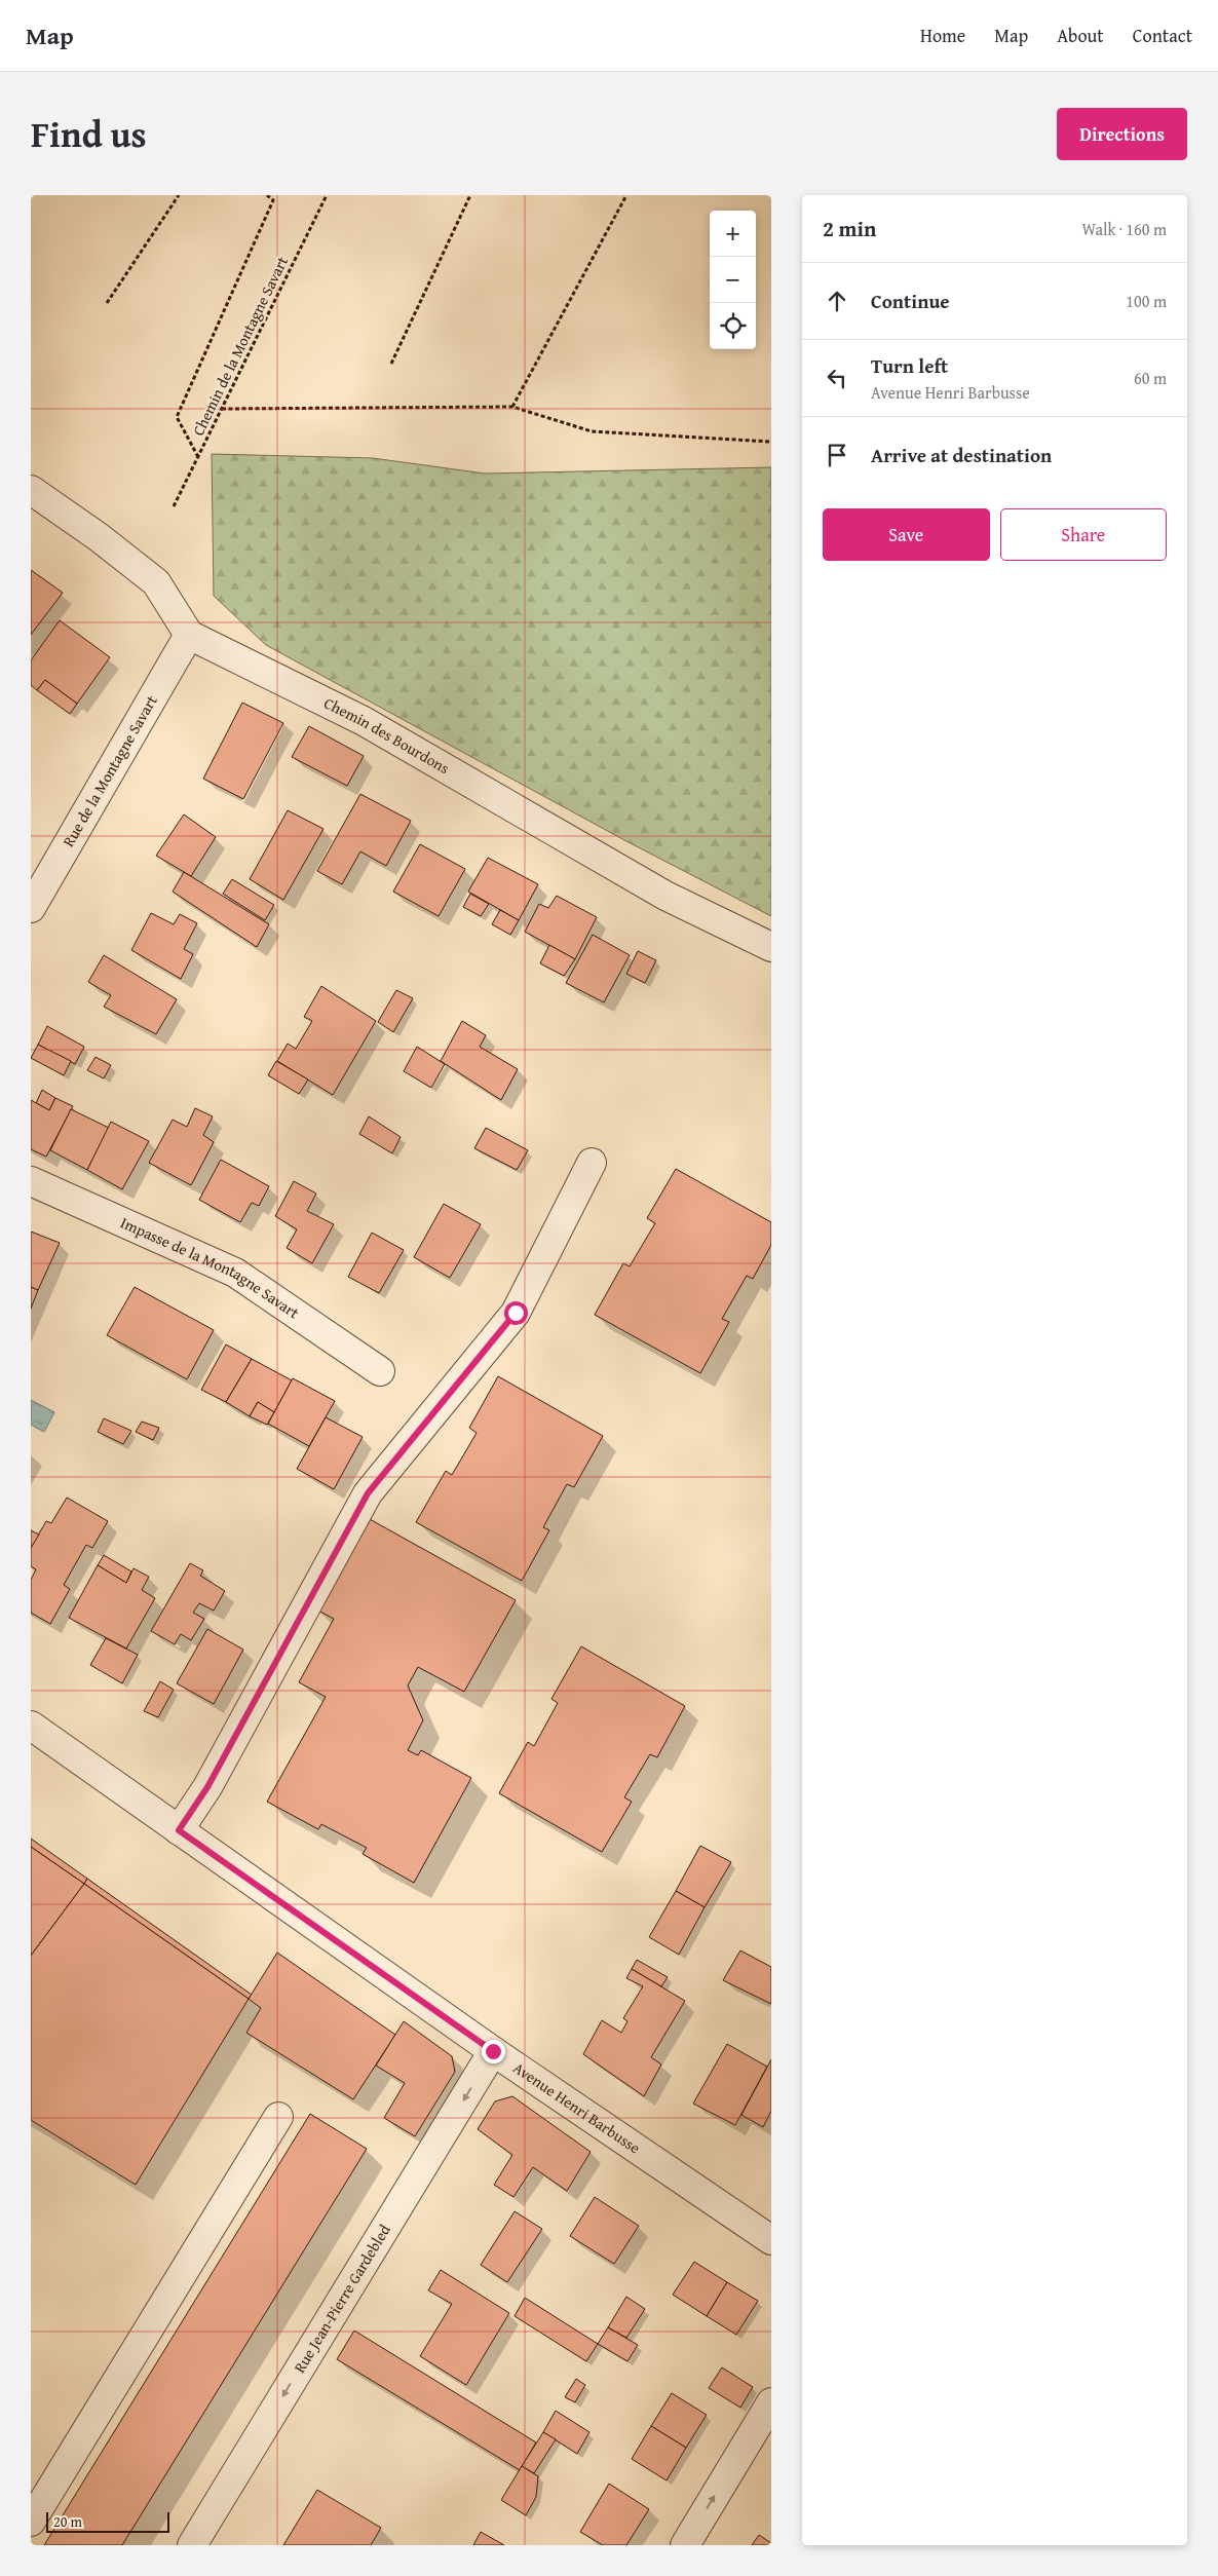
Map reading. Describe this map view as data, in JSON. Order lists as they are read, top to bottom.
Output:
{
  "streets": {
    "street": [
      "Chemin des Bourdons",
      "Rue de la Montagne Savart",
      "Impasse de la Montagne Savart",
      "Avenue Henri Barbusse",
      "Rue Jean-Pierre Gardebled"
    ],
    "path": ["Chemin de la Montagne Savart"]
  },
  "crossings": [
    ["Chemin des Bourdons", "Rue de la Montagne Savart"],
    ["Avenue Henri Barbusse", "Rue Jean-Pierre Gardebled"]
  ],
  "scale_bar": "20 m",
  "page": {
    "header": "Map",
    "nav": [
      "Home",
      "Map",
      "About",
      "Contact"
    ],
    "title": "Find us",
    "buttons": [
      "Directions",
      ["Save", "Share"]
    ],
    "heading": ["2 min", "Walk · 160 m"],
    "map_buttons": ["+", "−"],
    "list": [
      ["Continue", "100 m"],
      ["Turn left", "Avenue Henri Barbusse", "60 m"],
      "Arrive at destination"
    ],
    "scale": "20 m"
  }
}
